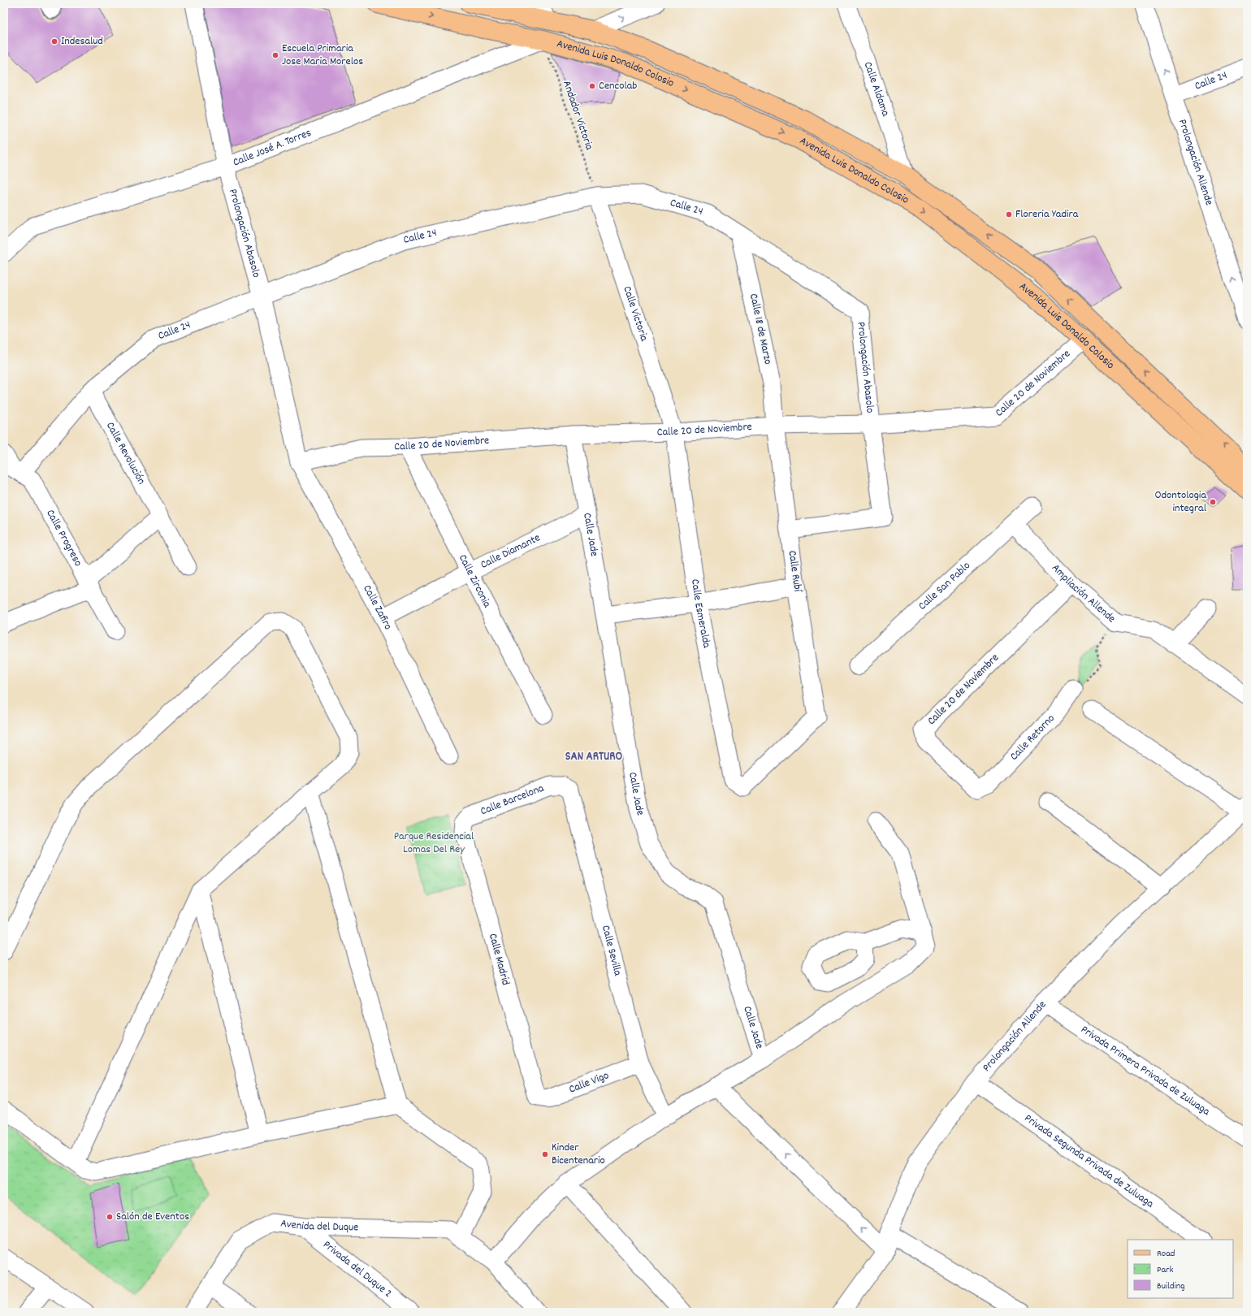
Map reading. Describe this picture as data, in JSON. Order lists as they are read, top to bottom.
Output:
{
  "streets": {
    "main road": ["Avenida Luis Donaldo Colosio"],
    "street": [
      "Calle 24",
      "Calle Aldama",
      "Calle José A. Torres",
      "Prolongación Allende",
      "Prolongación Abasolo",
      "Calle Victoria",
      "Calle 18 de Marzo",
      "Calle 20 de Noviembre",
      "Calle Revolución",
      "Calle Jade",
      "Calle Progreso",
      "Calle Diamante",
      "Calle Rubí",
      "Calle Zirconia",
      "Calle San Pablo",
      "Ampliación Allende",
      "Calle Zafiro",
      "Calle Esmeralda",
      "Calle Retorno",
      "Calle Barcelona",
      "Calle Sevilla",
      "Calle Madrid",
      "Privada Primera Privada de Zuluaga",
      "Calle Vigo",
      "Privada Segunda Privada de Zuluaga",
      "Avenida del Duque",
      "Privada del Duque 2"
    ],
    "path": ["Andador Victoria"]
  },
  "crossings": [
    ["Avenida Luis Donaldo Colosio", "Calle Aldama"],
    ["Avenida Luis Donaldo Colosio", "Andador Victoria"],
    ["Avenida Luis Donaldo Colosio", "Calle José A. Torres"],
    ["Avenida Luis Donaldo Colosio", "Calle 20 de Noviembre"],
    ["Calle 24", "Andador Victoria"],
    ["Calle 24", "Prolongación Allende"],
    ["Calle 24", "Prolongación Abasolo"],
    ["Calle 24", "Calle Victoria"],
    ["Calle 24", "Calle 18 de Marzo"],
    ["Calle 24", "Calle Revolución"],
    ["Calle 24", "Calle Progreso"],
    ["Andador Victoria", "Calle José A. Torres"],
    ["Andador Victoria", "Calle Victoria"],
    ["Calle José A. Torres", "Prolongación Abasolo"],
    ["Prolongación Allende", "Privada Primera Privada de Zuluaga"],
    ["Prolongación Allende", "Privada Segunda Privada de Zuluaga"],
    ["Prolongación Abasolo", "Calle 20 de Noviembre"],
    ["Prolongación Abasolo", "Calle Rubí"],
    ["Prolongación Abasolo", "Calle Zafiro"],
    ["Calle Victoria", "Calle 20 de Noviembre"],
    ["Calle Victoria", "Calle Esmeralda"],
    ["Calle 18 de Marzo", "Calle 20 de Noviembre"],
    ["Calle 18 de Marzo", "Calle Rubí"],
    ["Calle 20 de Noviembre", "Calle Jade"],
    ["Calle 20 de Noviembre", "Calle Rubí"],
    ["Calle 20 de Noviembre", "Calle Zirconia"],
    ["Calle 20 de Noviembre", "Ampliación Allende"],
    ["Calle 20 de Noviembre", "Calle Zafiro"],
    ["Calle 20 de Noviembre", "Calle Esmeralda"],
    ["Calle 20 de Noviembre", "Calle Retorno"],
    ["Calle Jade", "Calle Diamante"],
    ["Calle Diamante", "Calle Zirconia"],
    ["Calle Diamante", "Calle Zafiro"],
    ["Calle Rubí", "Calle Esmeralda"],
    ["Calle San Pablo", "Ampliación Allende"],
    ["Calle Barcelona", "Calle Sevilla"],
    ["Calle Barcelona", "Calle Madrid"],
    ["Calle Sevilla", "Calle Vigo"],
    ["Calle Madrid", "Calle Vigo"],
    ["Avenida del Duque", "Privada del Duque 2"]
  ],
  "districts": ["SAN ARTURO"],
  "parks": ["Parque Residencial Lomas Del Rey"],
  "places": [
    "Indesalud",
    "Escuela Primaria Jose Maria Morelos",
    "Cencolab",
    "Floreria Yadira",
    "Odontologia integral",
    "Kinder Bicentenario",
    "Salón de Eventos"
  ],
  "legend": ["Road", "Park", "Building"]
}
